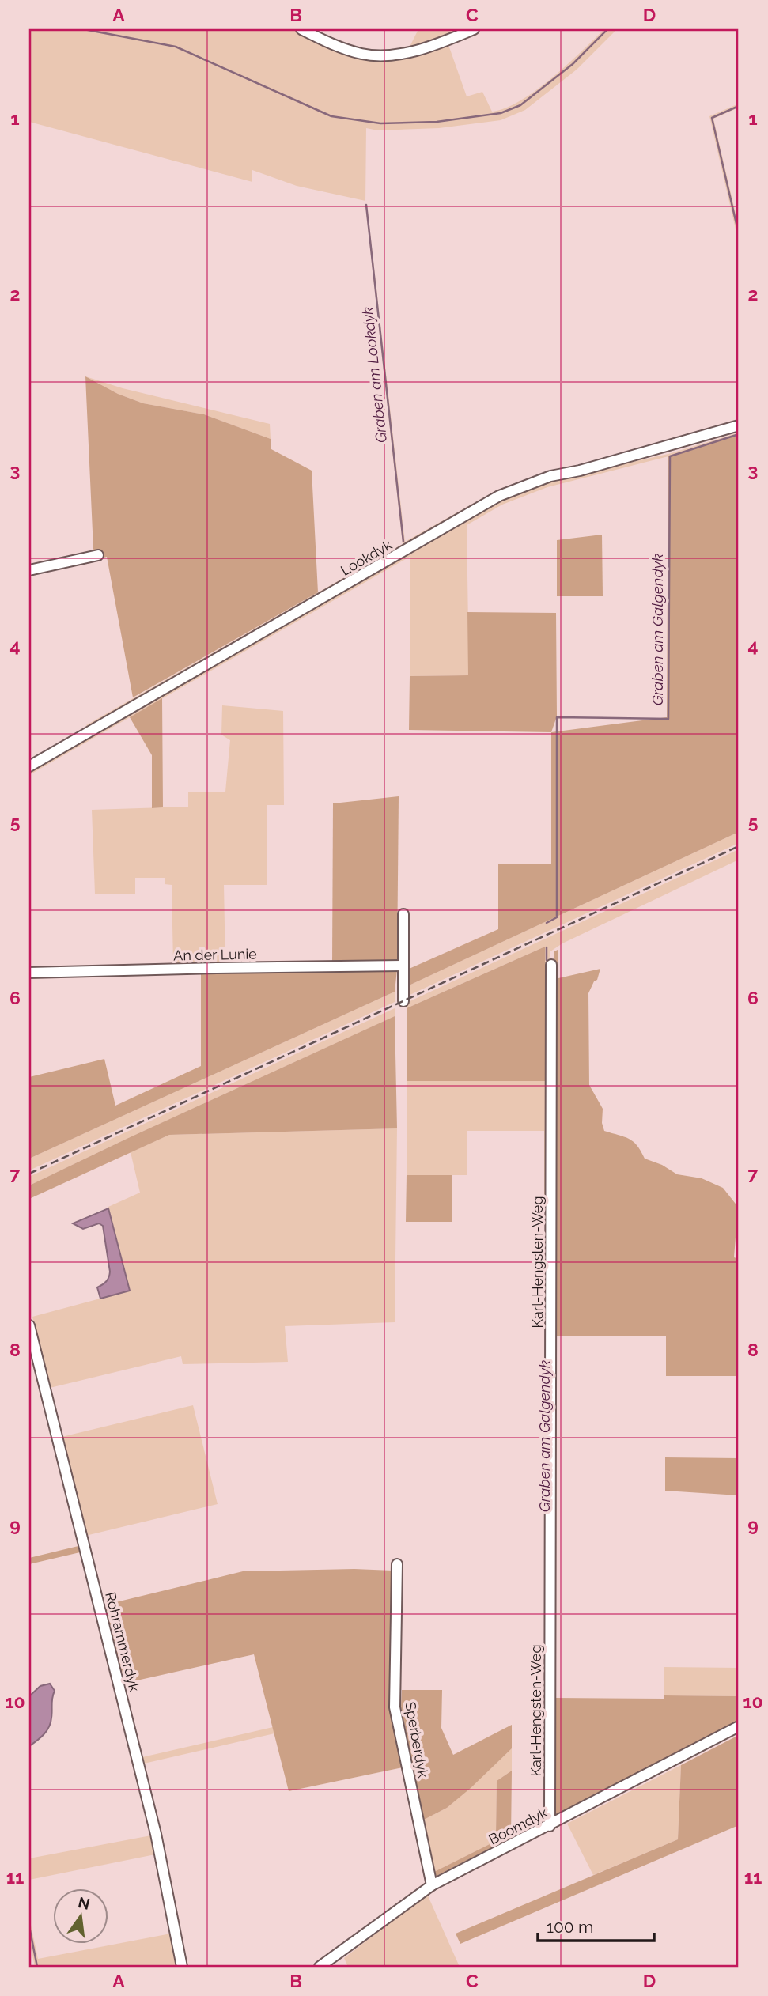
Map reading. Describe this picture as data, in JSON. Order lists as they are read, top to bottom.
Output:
{
  "streets": {
    "street": [
      "Lookdyk",
      "An der Lunie",
      "Karl-Hengsten-Weg",
      "Rohrammerdyk",
      "Sperberdyk",
      "Boomdyk"
    ]
  },
  "crossings": [
    ["Karl-Hengsten-Weg", "Boomdyk"],
    ["Sperberdyk", "Boomdyk"]
  ],
  "water": ["Graben am Lookdyk", "Graben am Galgendyk"],
  "scale_bar": "100 m",
  "north": "top",
  "grid": {
    "columns": [
      "A",
      "B",
      "C",
      "D"
    ],
    "rows": [
      "1",
      "2",
      "3",
      "4",
      "5",
      "6",
      "7",
      "8",
      "9",
      "10",
      "11"
    ]
  }
}
